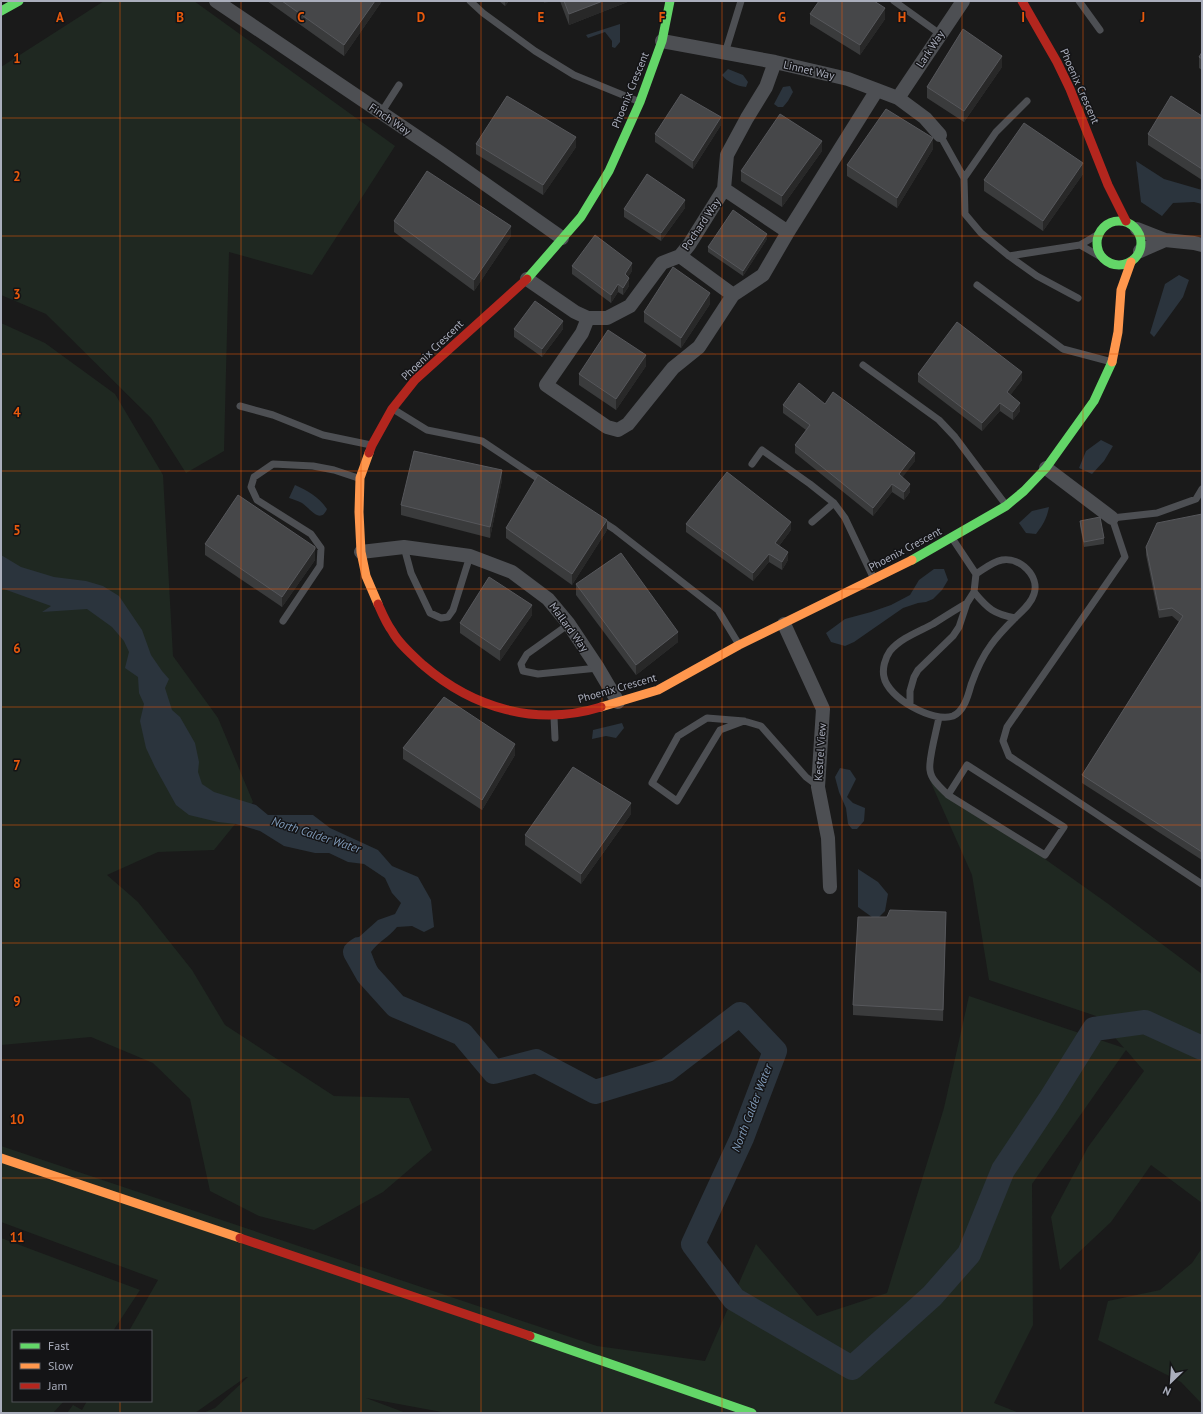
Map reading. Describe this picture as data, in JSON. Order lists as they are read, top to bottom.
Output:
{
  "streets": {
    "main road": ["Phoenix Crescent"],
    "street": [
      "Lark Way",
      "Linnet Way",
      "Finch Way",
      "Pochard Way",
      "Mallard Way",
      "Kestrel View"
    ]
  },
  "crossings": [
    ["Lark Way", "Linnet Way"],
    ["Linnet Way", "Phoenix Crescent"],
    ["Linnet Way", "Pochard Way"],
    ["Phoenix Crescent", "Finch Way"],
    ["Phoenix Crescent", "Pochard Way"],
    ["Phoenix Crescent", "Mallard Way"],
    ["Phoenix Crescent", "Kestrel View"]
  ],
  "water": ["North Calder Water"],
  "legend": ["Fast", "Slow", "Jam"],
  "north": "bottom left",
  "grid": {
    "columns": [
      "A",
      "B",
      "C",
      "D",
      "E",
      "F",
      "G",
      "H",
      "I",
      "J"
    ],
    "rows": [
      "1",
      "2",
      "3",
      "4",
      "5",
      "6",
      "7",
      "8",
      "9",
      "10",
      "11"
    ]
  }
}
